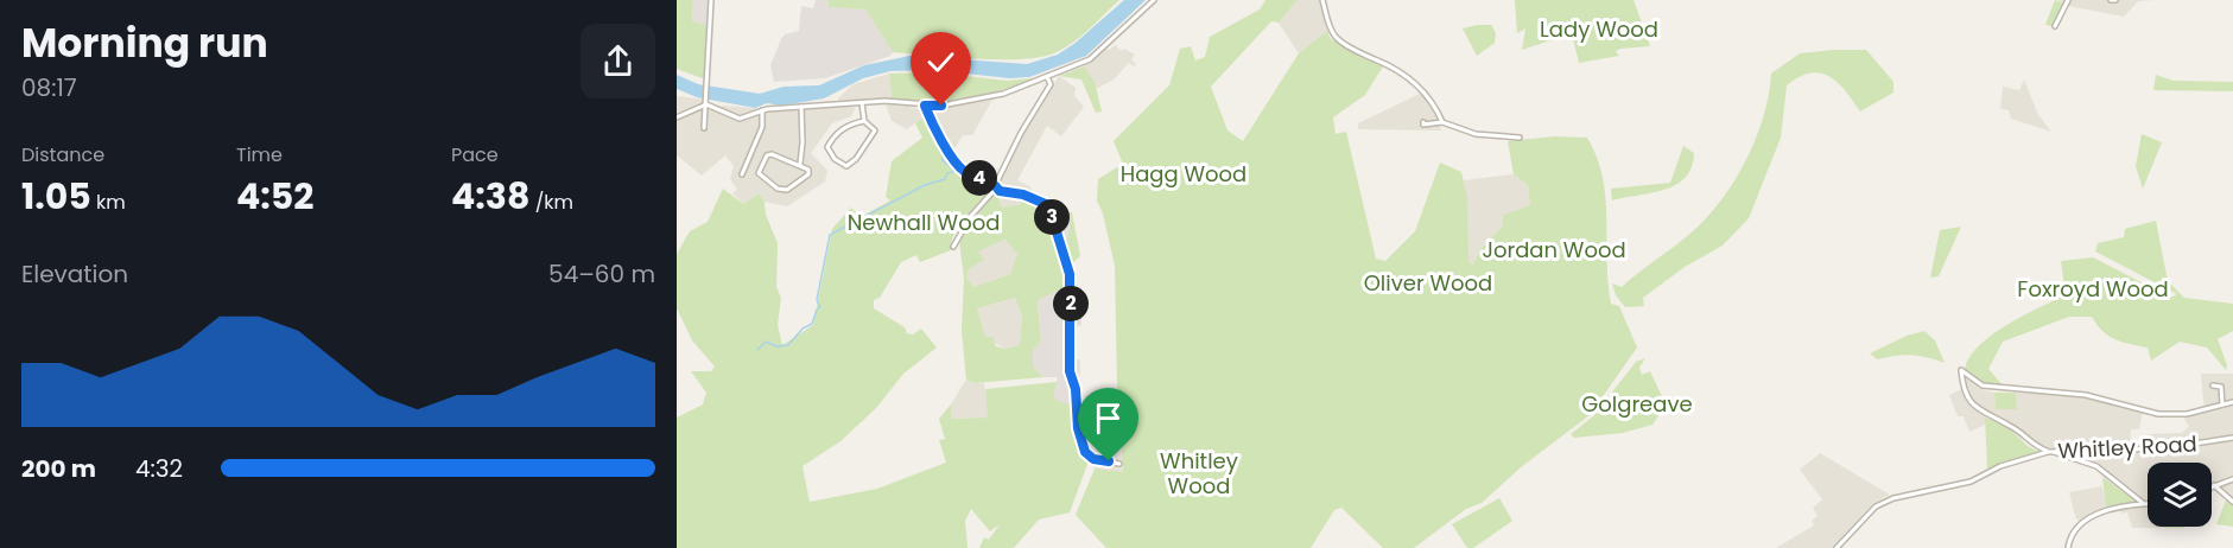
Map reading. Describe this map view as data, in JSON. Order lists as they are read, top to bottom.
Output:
{
  "streets": {
    "street": ["Whitley Road"]
  },
  "parks": [
    "Lady Wood",
    "Hagg Wood",
    "Newhall Wood",
    "Jordan Wood",
    "Oliver Wood",
    "Foxroyd Wood",
    "Golgreave",
    "Whitley Wood"
  ],
  "page": {
    "heading": ["Morning run", "08:17"],
    "stats": [
      ["Distance", "1.05 km"],
      ["Time", "4:52"],
      ["Pace", "4:38 /km"]
    ],
    "pins": ["4", "3", "2"],
    "chart": ["Elevation", "54–60 m"],
    "list": [
      {
        "name": "200 m",
        "note": "4:32"
      }
    ]
  }
}
